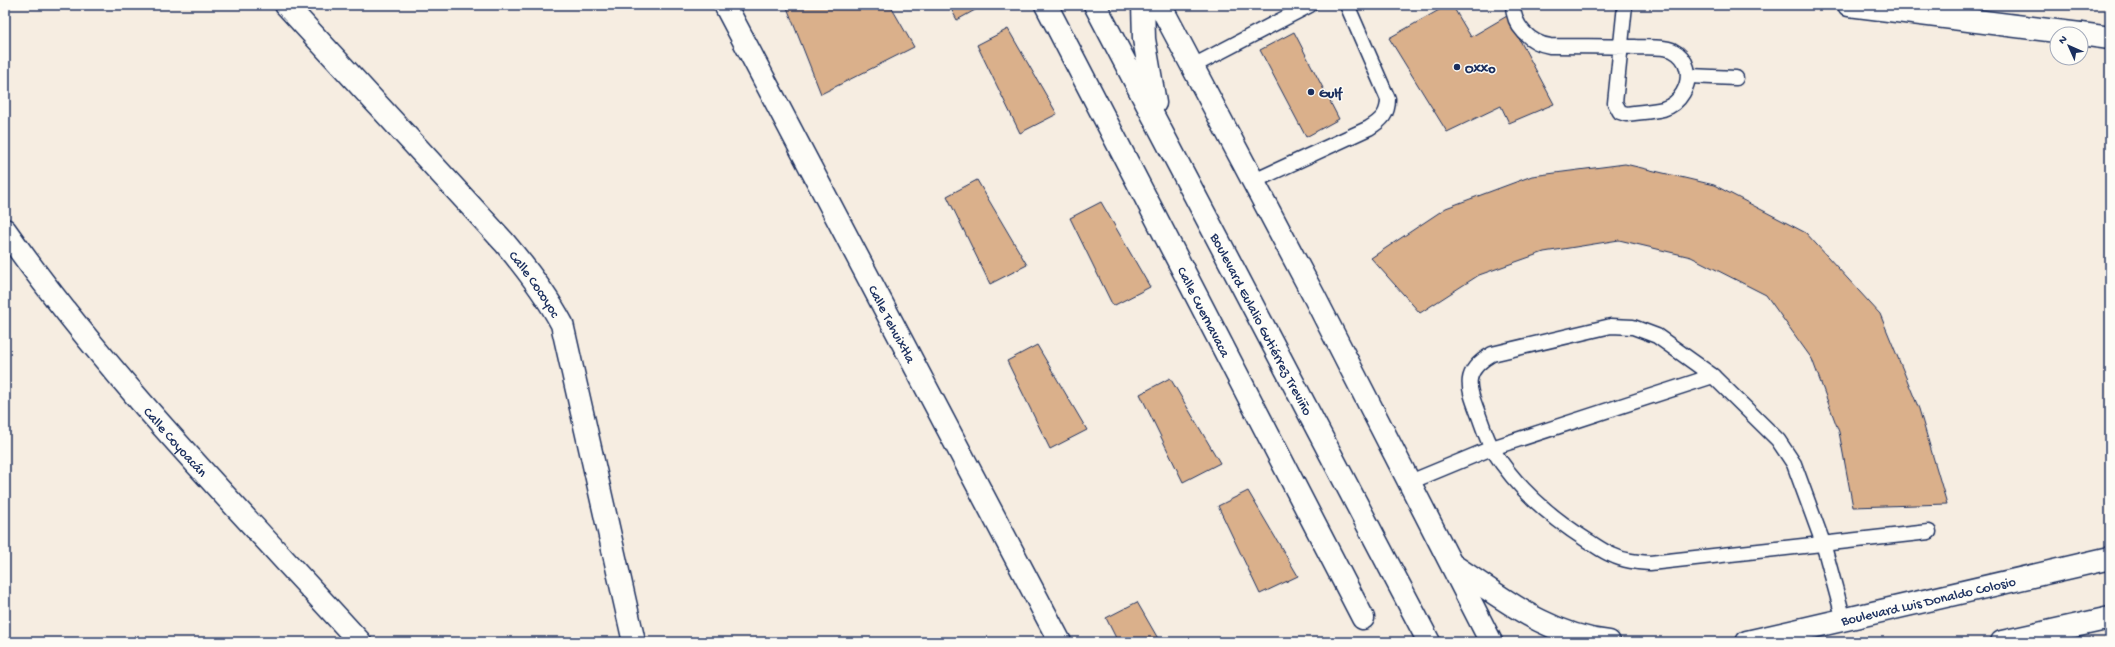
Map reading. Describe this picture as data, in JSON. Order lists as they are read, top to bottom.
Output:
{
  "streets": {
    "street": [
      "Calle Cocoyoc",
      "Calle Cuernavaca",
      "Boulevard Eulalio Gutiérrez Treviño",
      "Calle Tehuixtla",
      "Calle Coyoacán",
      "Boulevard Luis Donaldo Colosio"
    ]
  },
  "places": ["Oxxo", "Gulf"],
  "north": "top left"
}
